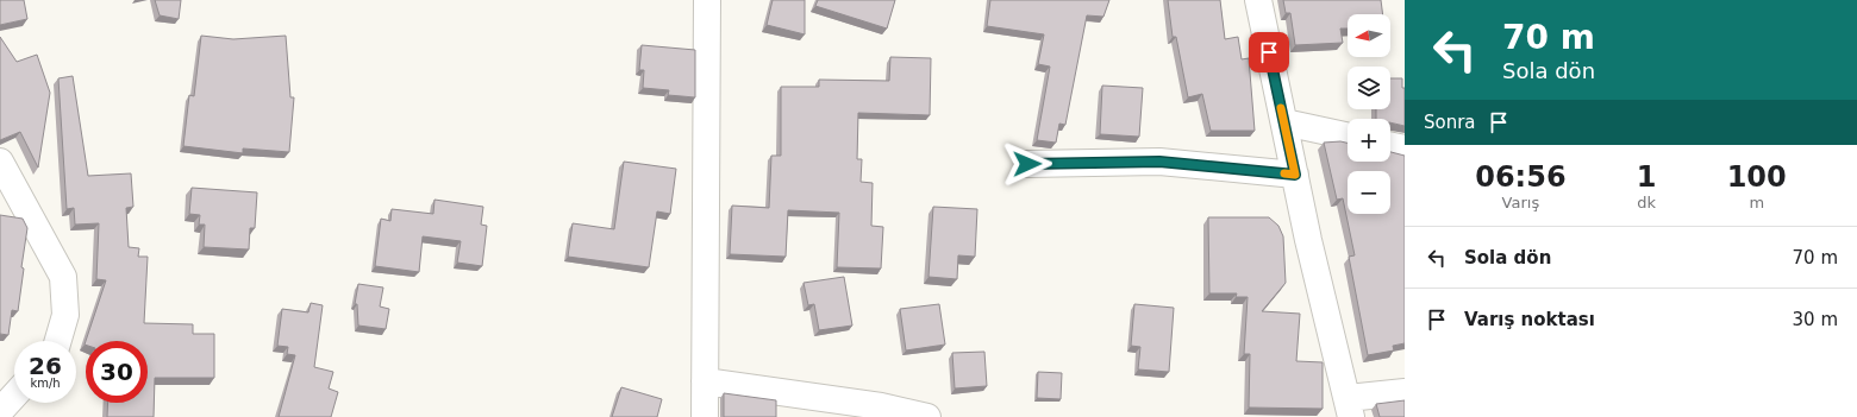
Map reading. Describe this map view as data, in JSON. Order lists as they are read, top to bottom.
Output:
{
  "north": "left",
  "page": {
    "turn": ["70 m", "Sola dön"],
    "map_buttons": ["+", "−"],
    "then": "Sonra",
    "eta": [
      "06:56",
      "Varış",
      "1",
      "dk",
      "100",
      "m"
    ],
    "list": [
      {
        "name": "Sola dön",
        "value": "70 m"
      },
      {
        "name": "Varış noktası",
        "value": "30 m"
      }
    ],
    "speed": "26 km/h",
    "limit": "30"
  }
}
